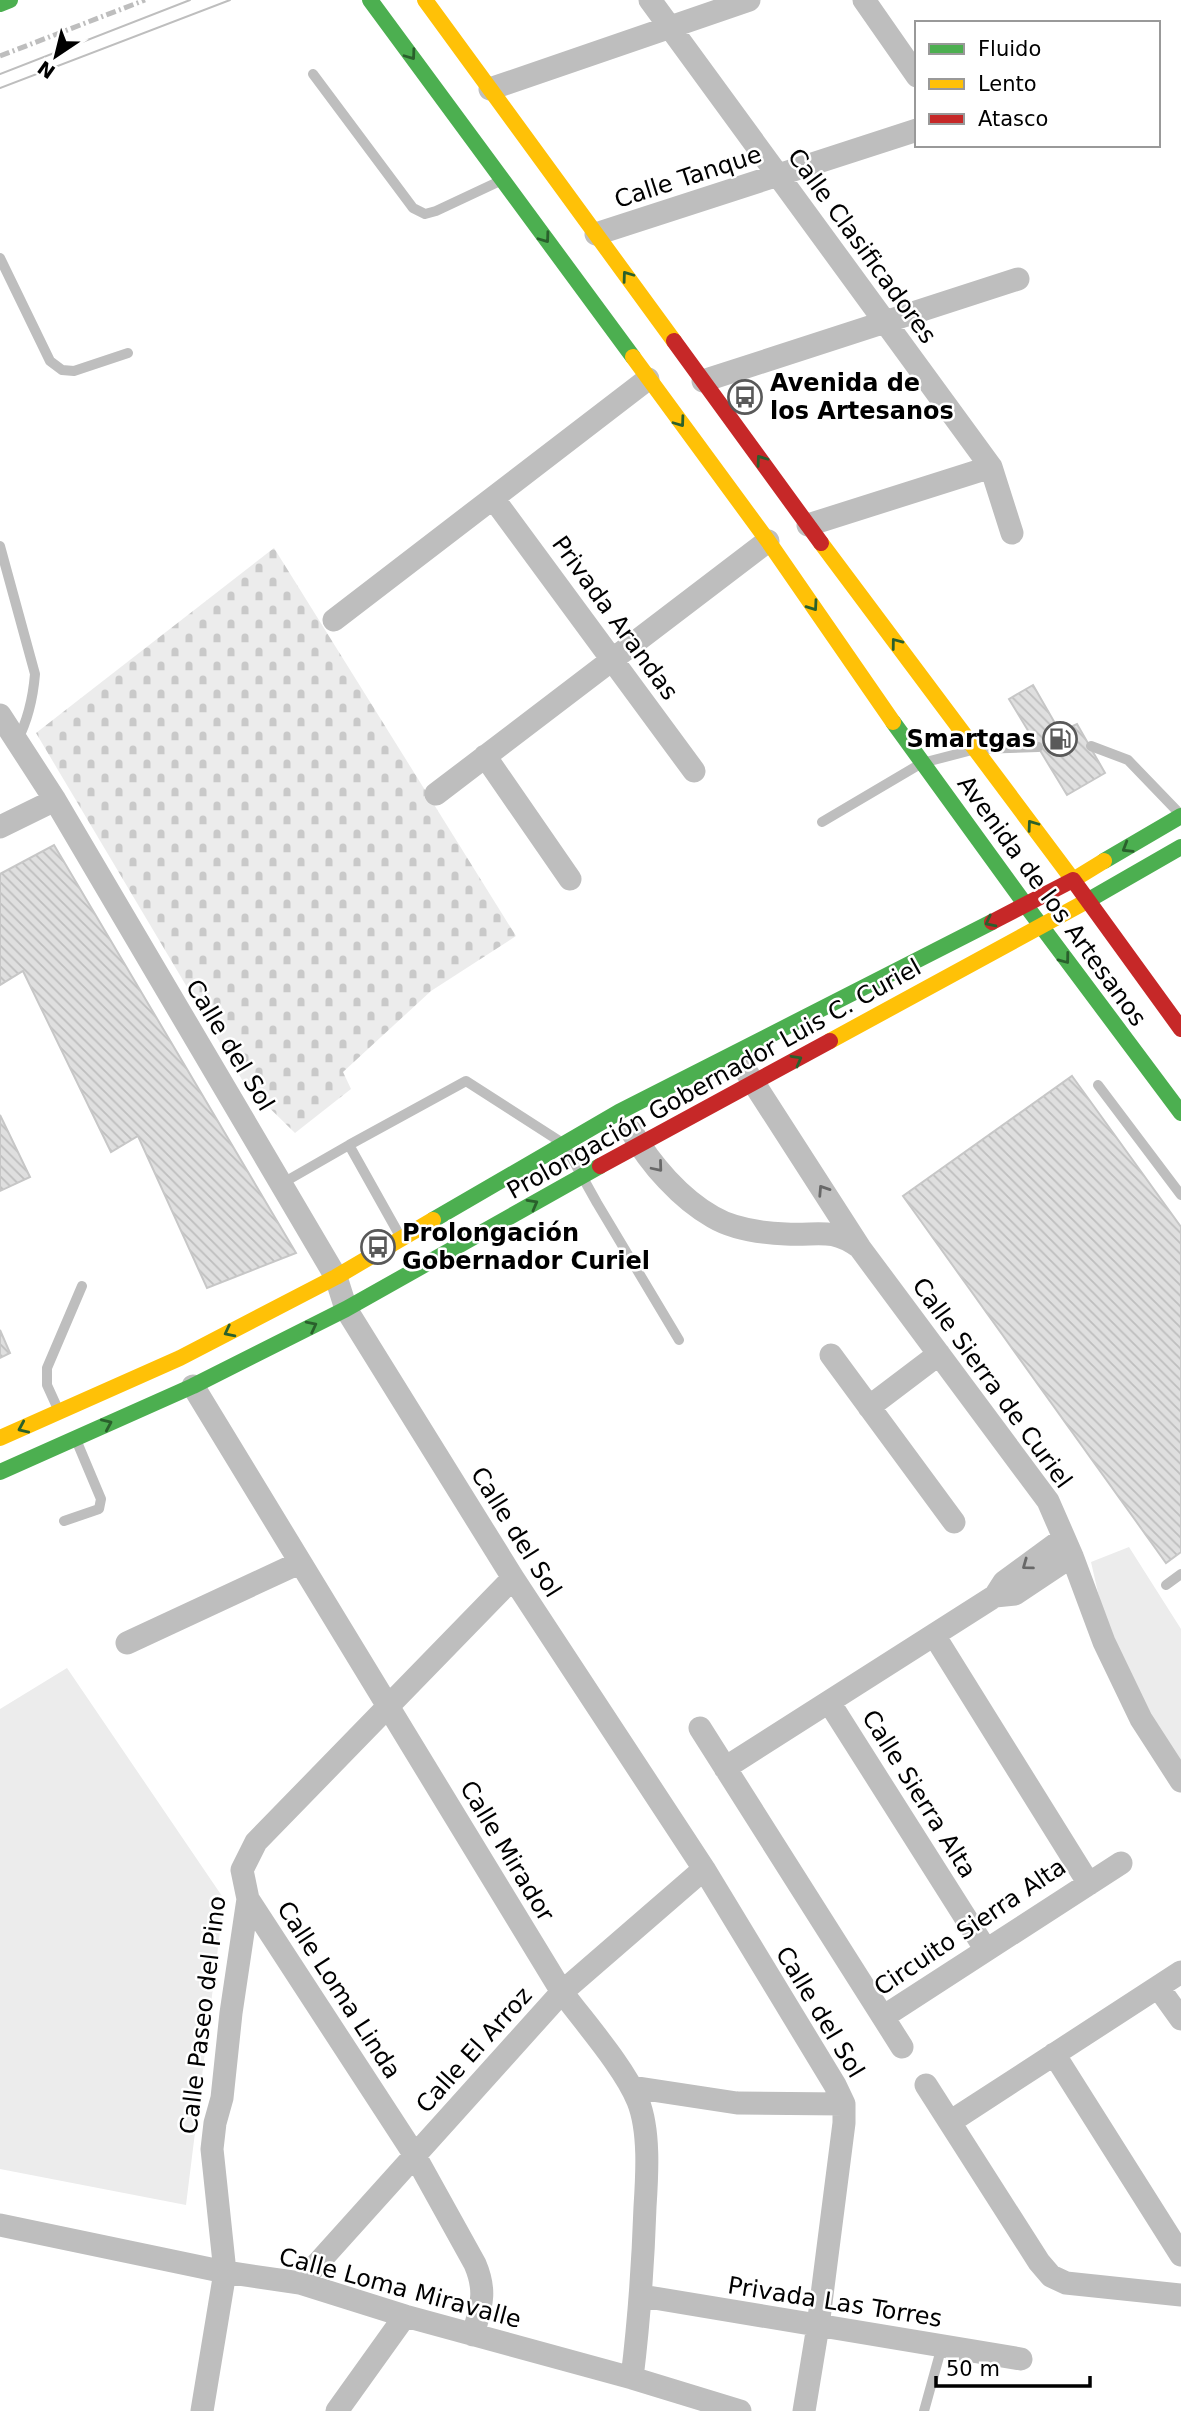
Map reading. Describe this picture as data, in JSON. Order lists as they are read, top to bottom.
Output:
{
  "streets": {
    "main road": ["Avenida de los Artesanos", "Prolongación Gobernador Luis C. Curiel"],
    "street": [
      "Calle Tanque",
      "Calle Clasificadores",
      "Privada Arandas",
      "Calle del Sol",
      "Calle Sierra de Curiel",
      "Calle Sierra Alta",
      "Calle Mirador",
      "Circuito Sierra Alta",
      "Calle Loma Linda",
      "Calle Paseo del Pino",
      "Calle El Arroz",
      "Calle Loma Miravalle",
      "Privada Las Torres"
    ]
  },
  "crossings": [
    ["Calle Tanque", "Calle Clasificadores"],
    ["Calle Tanque", "Avenida de los Artesanos"],
    ["Avenida de los Artesanos", "Prolongación Gobernador Luis C. Curiel"],
    ["Calle del Sol", "Prolongación Gobernador Luis C. Curiel"],
    ["Calle del Sol", "Calle Paseo del Pino"],
    ["Calle del Sol", "Calle El Arroz"],
    ["Calle del Sol", "Privada Las Torres"],
    ["Prolongación Gobernador Luis C. Curiel", "Calle Sierra de Curiel"],
    ["Prolongación Gobernador Luis C. Curiel", "Calle Mirador"],
    ["Calle Sierra Alta", "Circuito Sierra Alta"],
    ["Calle Mirador", "Calle Paseo del Pino"],
    ["Calle Mirador", "Calle El Arroz"],
    ["Calle Mirador", "Calle Loma Miravalle"],
    ["Calle Mirador", "Privada Las Torres"],
    ["Calle Loma Linda", "Calle Paseo del Pino"],
    ["Calle Loma Linda", "Calle El Arroz"],
    ["Calle Loma Linda", "Calle Loma Miravalle"],
    ["Calle Paseo del Pino", "Calle Loma Miravalle"],
    ["Calle El Arroz", "Calle Loma Miravalle"]
  ],
  "places": {
    "bus stop": ["Avenida de los Artesanos", "Prolongación Gobernador Curiel"],
    "fuel station": ["Smartgas"]
  },
  "legend": ["Fluido", "Lento", "Atasco"],
  "scale_bar": "50 m",
  "north": "bottom left"
}
